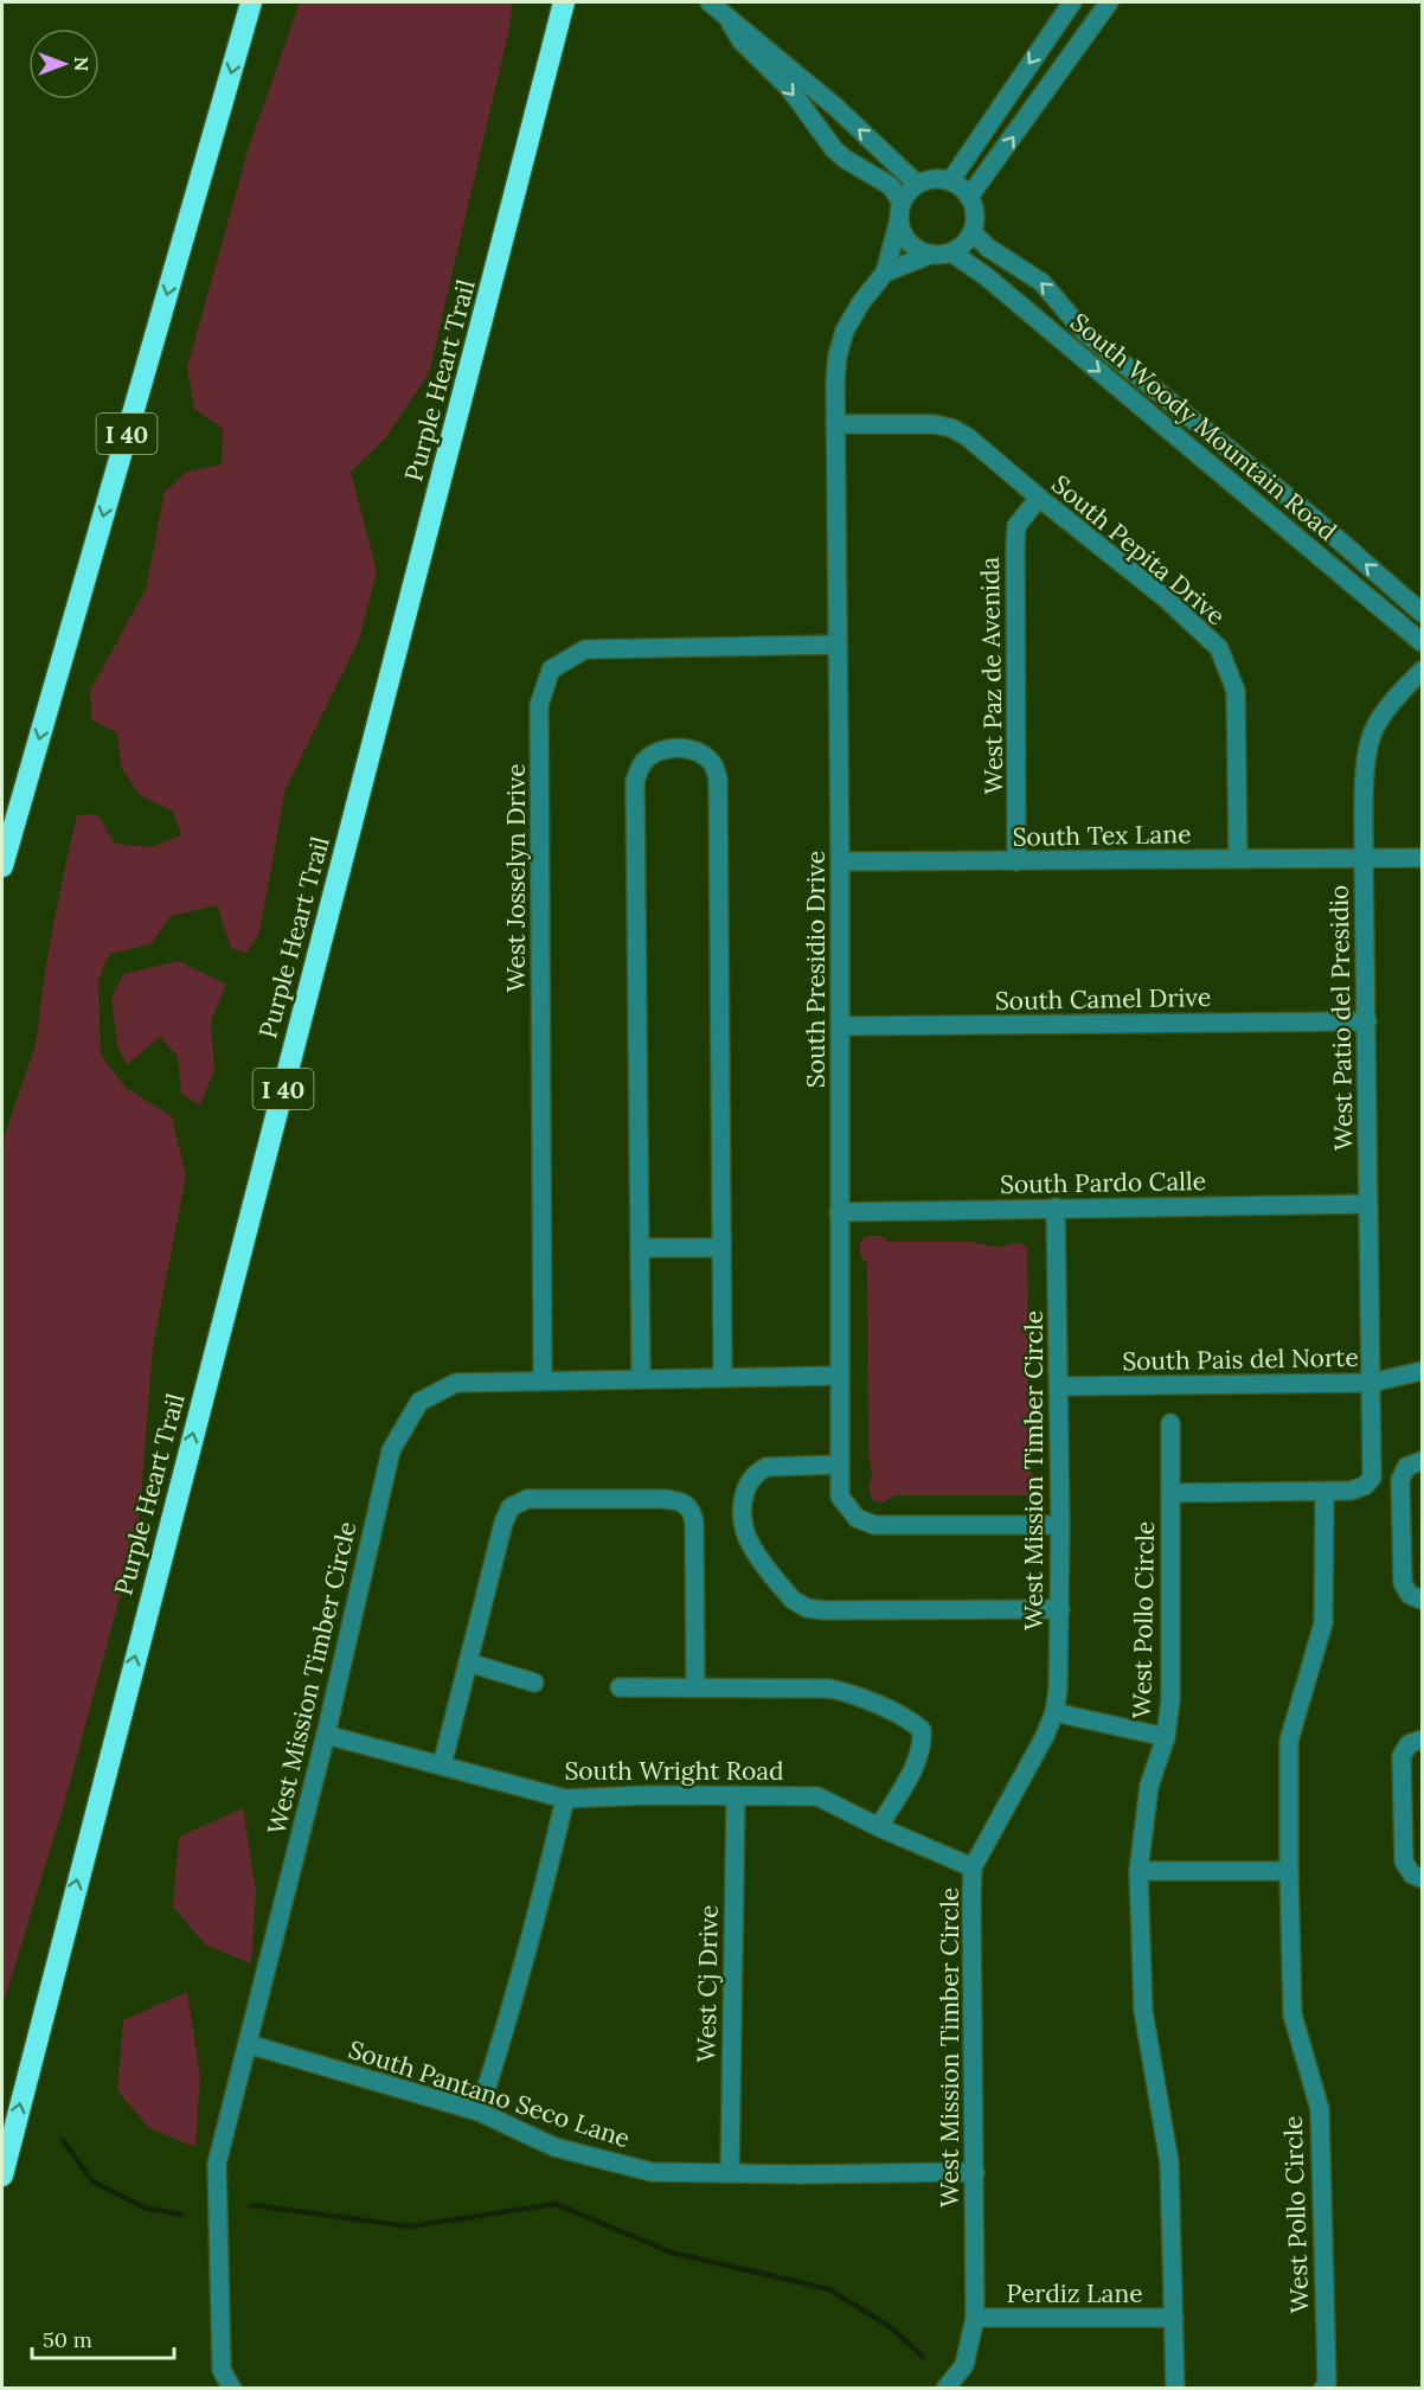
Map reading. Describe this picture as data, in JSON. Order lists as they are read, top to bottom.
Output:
{
  "streets": {
    "highway": ["Purple Heart Trail", "I 40"],
    "street": [
      "South Woody Mountain Road",
      "South Pepita Drive",
      "West Paz de Avenida",
      "South Tex Lane",
      "West Josselyn Drive",
      "South Presidio Drive",
      "South Camel Drive",
      "West Patio del Presidio",
      "South Pardo Calle",
      "South Pais del Norte",
      "West Mission Timber Circle",
      "West Pollo Circle",
      "South Wright Road",
      "West Cj Drive",
      "South Pantano Seco Lane",
      "Perdiz Lane"
    ]
  },
  "crossings": [
    ["South Woody Mountain Road", "South Presidio Drive"],
    ["South Pepita Drive", "West Paz de Avenida"],
    ["South Pepita Drive", "South Tex Lane"],
    ["South Pepita Drive", "South Presidio Drive"],
    ["West Paz de Avenida", "South Tex Lane"],
    ["South Tex Lane", "South Presidio Drive"],
    ["South Tex Lane", "West Patio del Presidio"],
    ["West Josselyn Drive", "South Presidio Drive"],
    ["West Josselyn Drive", "West Mission Timber Circle"],
    ["South Presidio Drive", "South Camel Drive"],
    ["South Presidio Drive", "South Pardo Calle"],
    ["South Presidio Drive", "West Mission Timber Circle"],
    ["South Camel Drive", "West Patio del Presidio"],
    ["West Patio del Presidio", "South Pardo Calle"],
    ["West Patio del Presidio", "South Pais del Norte"],
    ["West Patio del Presidio", "West Pollo Circle"],
    ["South Pardo Calle", "West Mission Timber Circle"],
    ["South Pais del Norte", "West Mission Timber Circle"],
    ["South Pais del Norte", "West Pollo Circle"],
    ["West Mission Timber Circle", "South Wright Road"],
    ["West Mission Timber Circle", "South Pantano Seco Lane"],
    ["West Mission Timber Circle", "Perdiz Lane"],
    ["West Pollo Circle", "Perdiz Lane"],
    ["South Wright Road", "West Cj Drive"],
    ["West Cj Drive", "South Pantano Seco Lane"]
  ],
  "one_way": ["Purple Heart Trail"],
  "scale_bar": "50 m",
  "north": "right"
}
